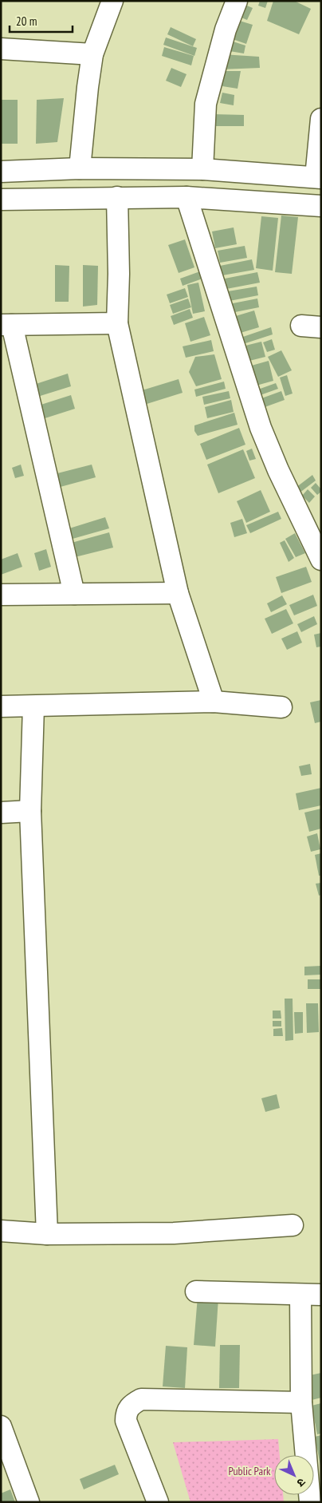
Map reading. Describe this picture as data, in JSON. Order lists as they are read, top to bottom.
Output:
{
  "parks": ["Public Park"],
  "scale_bar": "20 m",
  "north": "bottom right"
}
